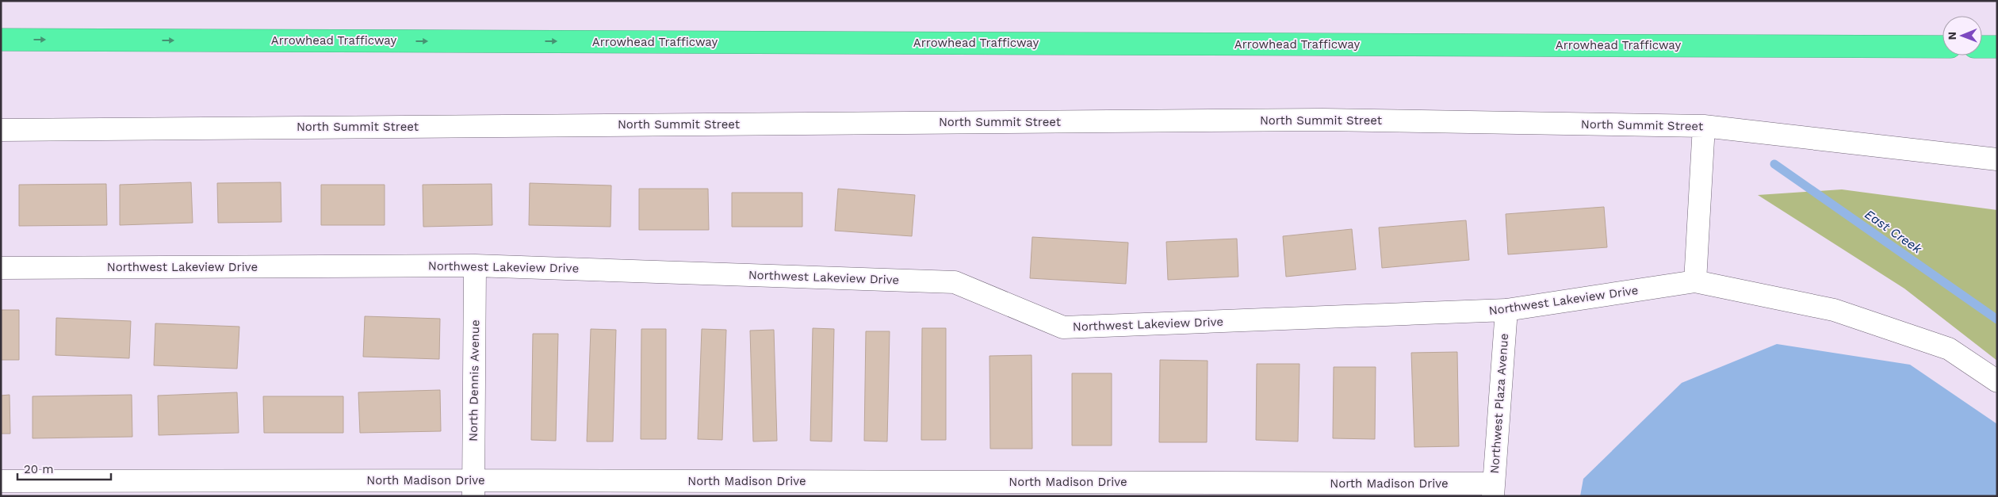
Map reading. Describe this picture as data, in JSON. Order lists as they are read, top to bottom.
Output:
{
  "streets": {
    "highway": ["Arrowhead Trafficway"],
    "street": [
      "North Summit Street",
      "Northwest Lakeview Drive",
      "North Dennis Avenue",
      "Northwest Plaza Avenue",
      "North Madison Drive"
    ]
  },
  "crossings": [
    ["Northwest Lakeview Drive", "North Dennis Avenue"],
    ["Northwest Lakeview Drive", "Northwest Plaza Avenue"],
    ["North Dennis Avenue", "North Madison Drive"],
    ["Northwest Plaza Avenue", "North Madison Drive"]
  ],
  "one_way": ["Arrowhead Trafficway"],
  "water": ["East Creek"],
  "scale_bar": "20 m",
  "north": "left"
}
